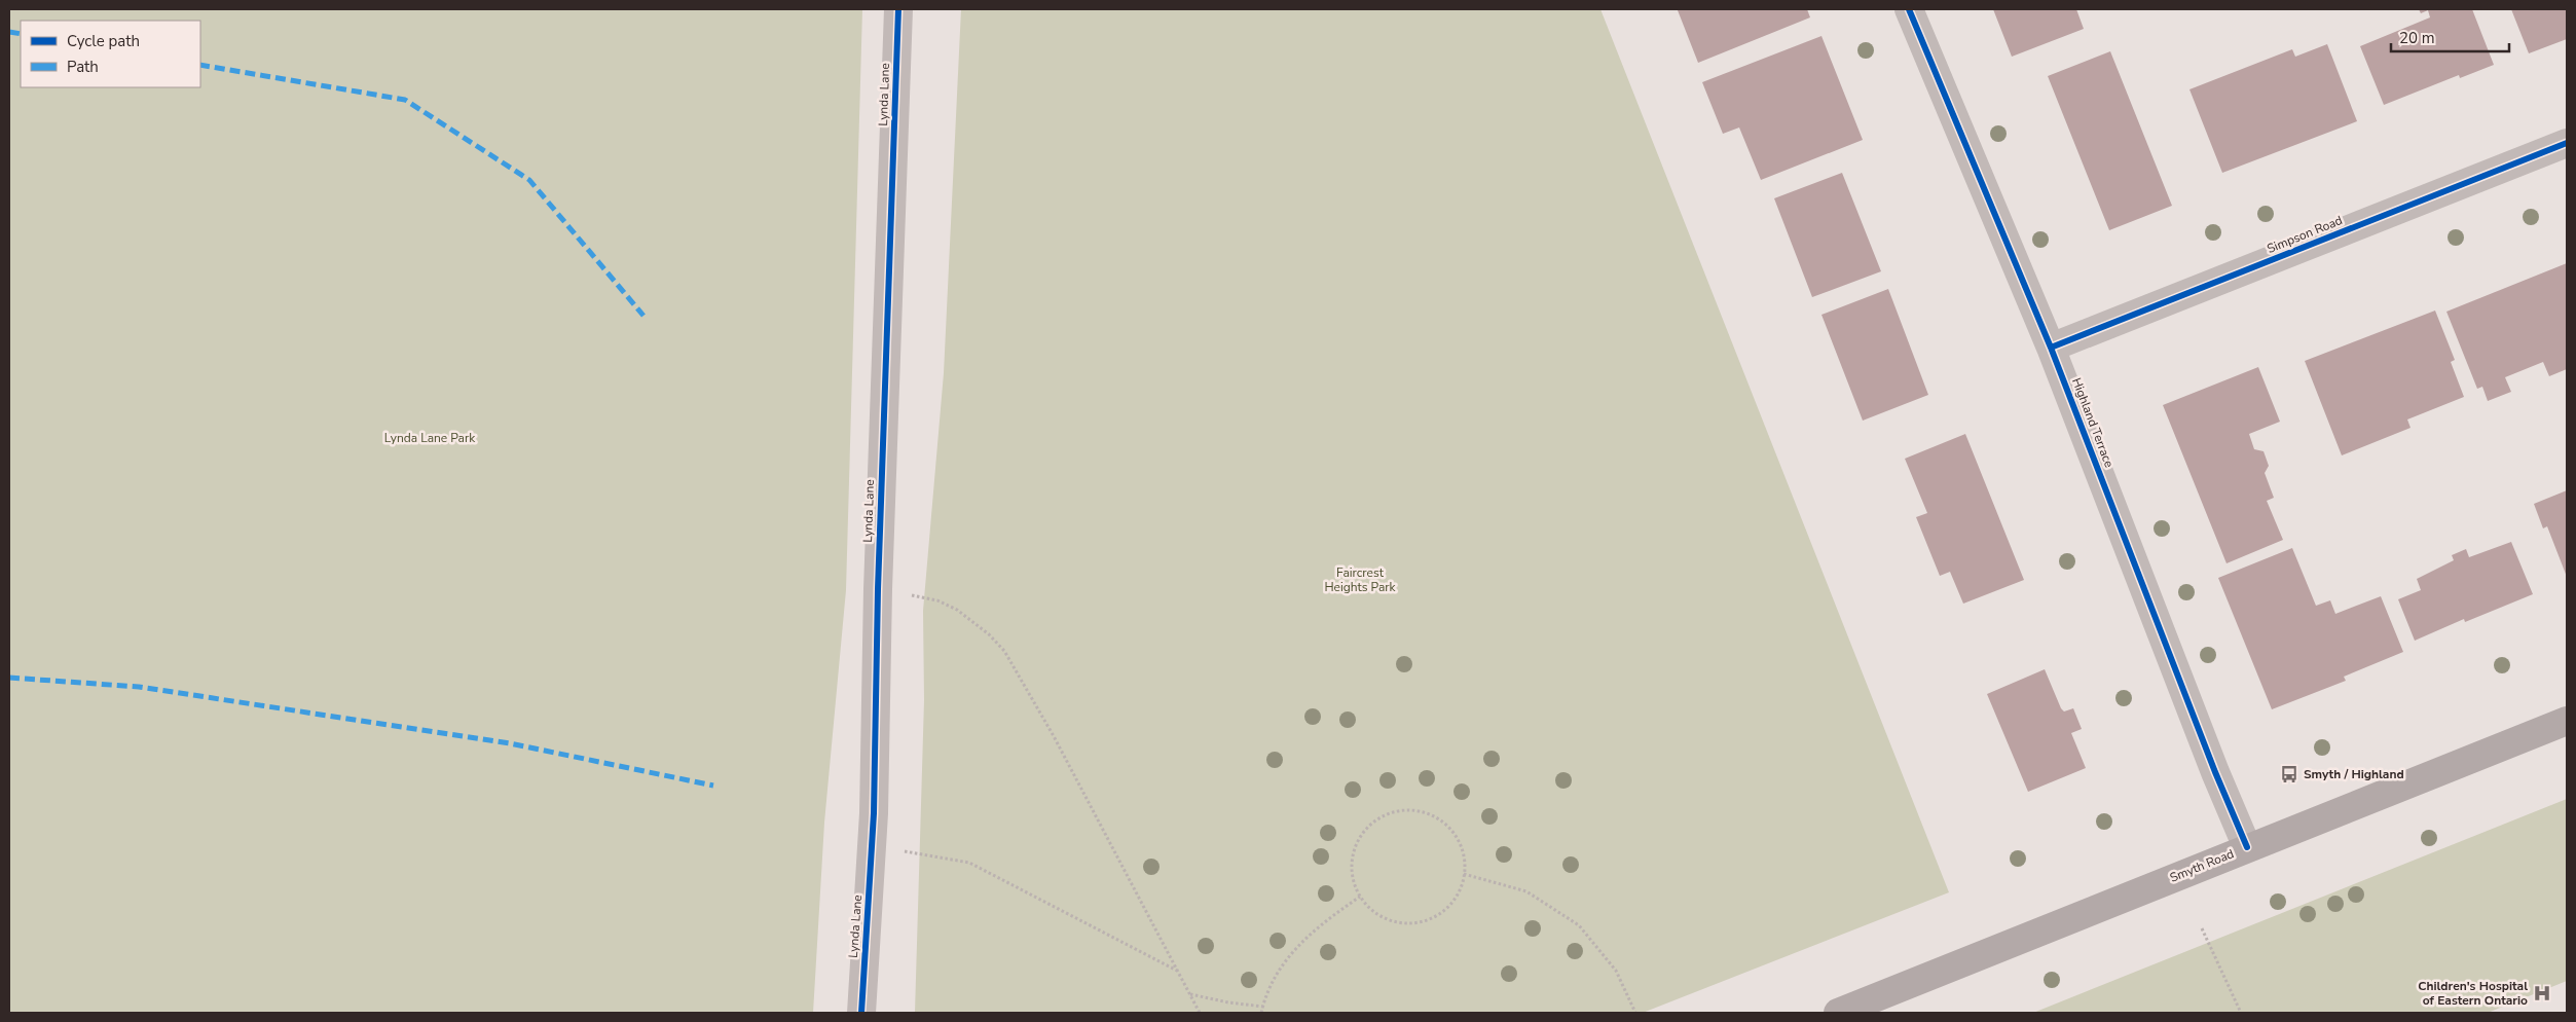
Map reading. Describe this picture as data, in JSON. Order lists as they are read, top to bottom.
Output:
{
  "streets": {
    "main road": ["Smyth Road"],
    "street": ["Lynda Lane", "Simpson Road", "Highland Terrace"]
  },
  "crossings": [
    ["Simpson Road", "Highland Terrace"],
    ["Highland Terrace", "Smyth Road"]
  ],
  "parks": ["Lynda Lane Park", "Faircrest Heights Park"],
  "places": {
    "bus stop": ["Smyth / Highland"],
    "hospital": ["Children's Hospital of Eastern Ontario"]
  },
  "legend": ["Cycle path", "Path"],
  "scale_bar": "20 m"
}
